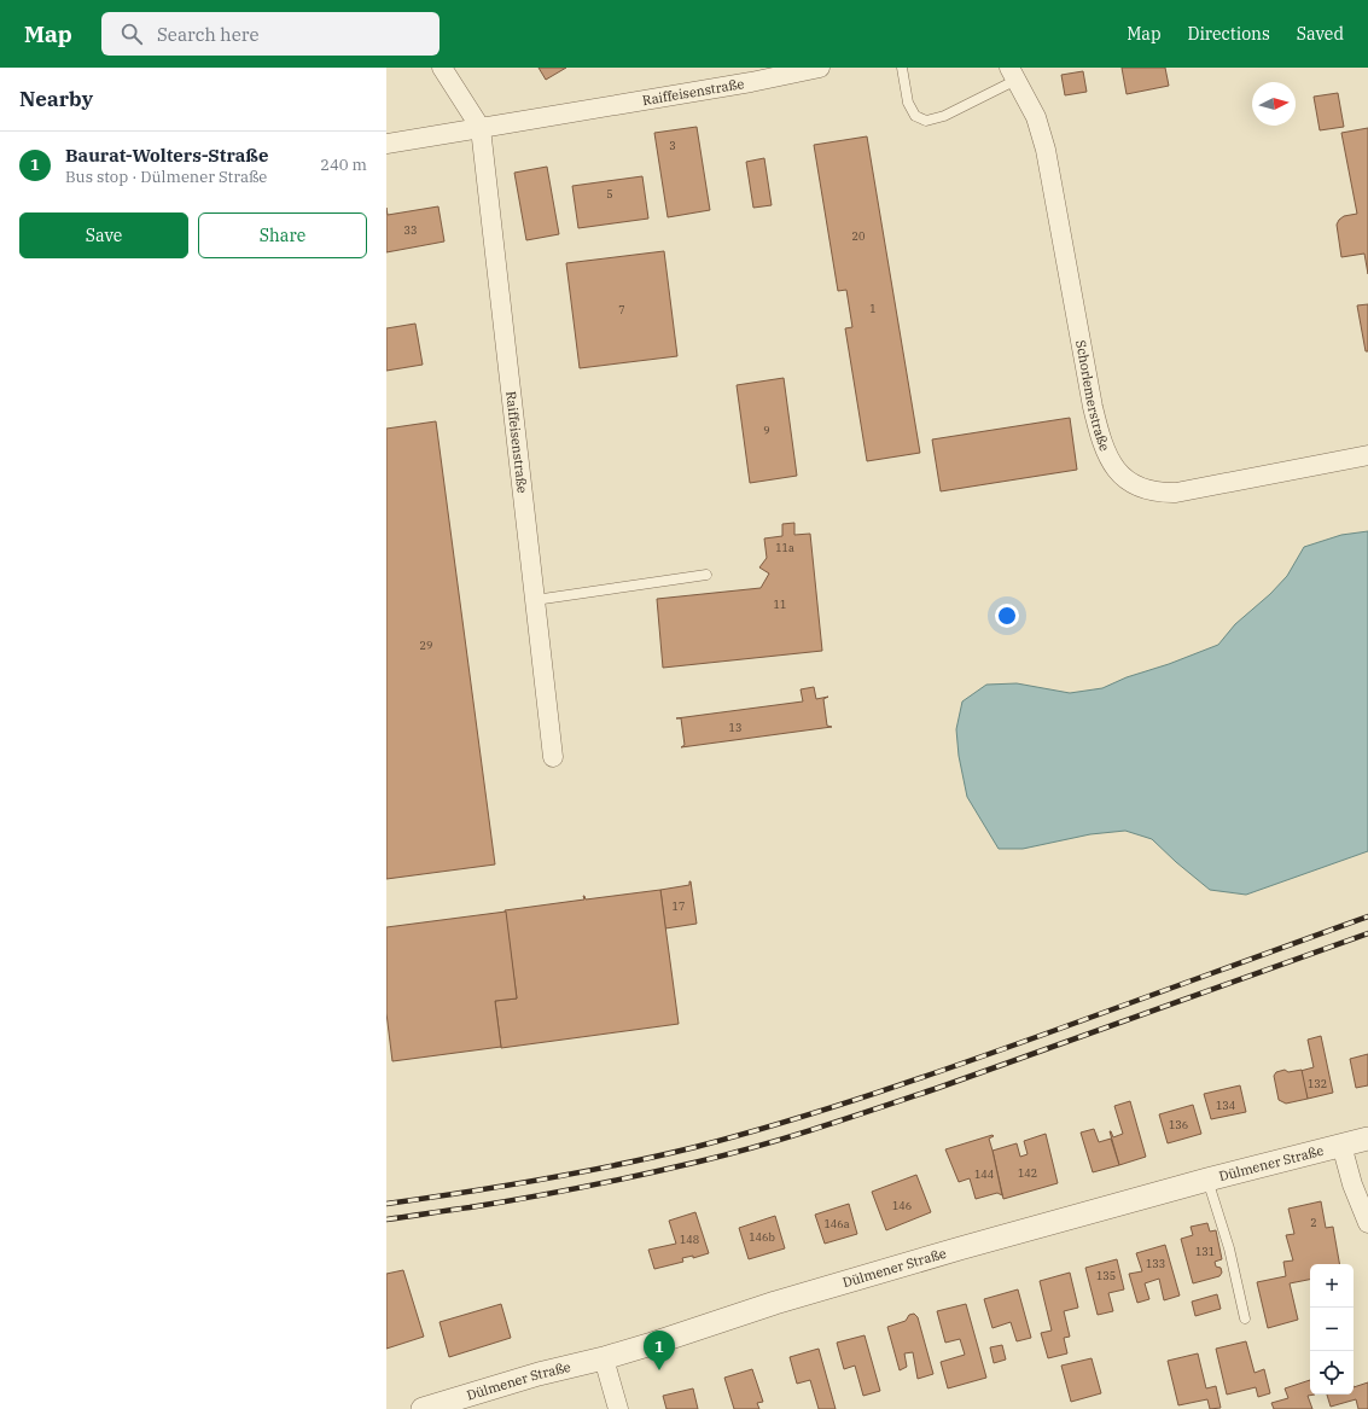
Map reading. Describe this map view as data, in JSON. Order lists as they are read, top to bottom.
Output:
{
  "streets": {
    "street": ["Raiffeisenstraße", "Schorlemerstraße", "Dülmener Straße"]
  },
  "house_numbers": [
    "3",
    "5",
    "33",
    "20",
    "1",
    "7",
    "9",
    "11a",
    "11",
    "29",
    "13",
    "17",
    "132",
    "134",
    "136",
    "142",
    "144",
    "146",
    "2",
    "146a",
    "146b",
    "148",
    "131",
    "133",
    "135"
  ],
  "north": "right",
  "page": {
    "header": "Map",
    "search": "Search here",
    "nav": ["Map", "Directions", "Saved"],
    "heading": "Nearby",
    "list": [
      {
        "mark": "1",
        "name": "Baurat-Wolters-Straße",
        "note": "Bus stop · Dülmener Straße",
        "value": "240 m"
      }
    ],
    "buttons": ["Save", "Share"],
    "map_buttons": ["+", "−"],
    "pins": "1"
  }
}
